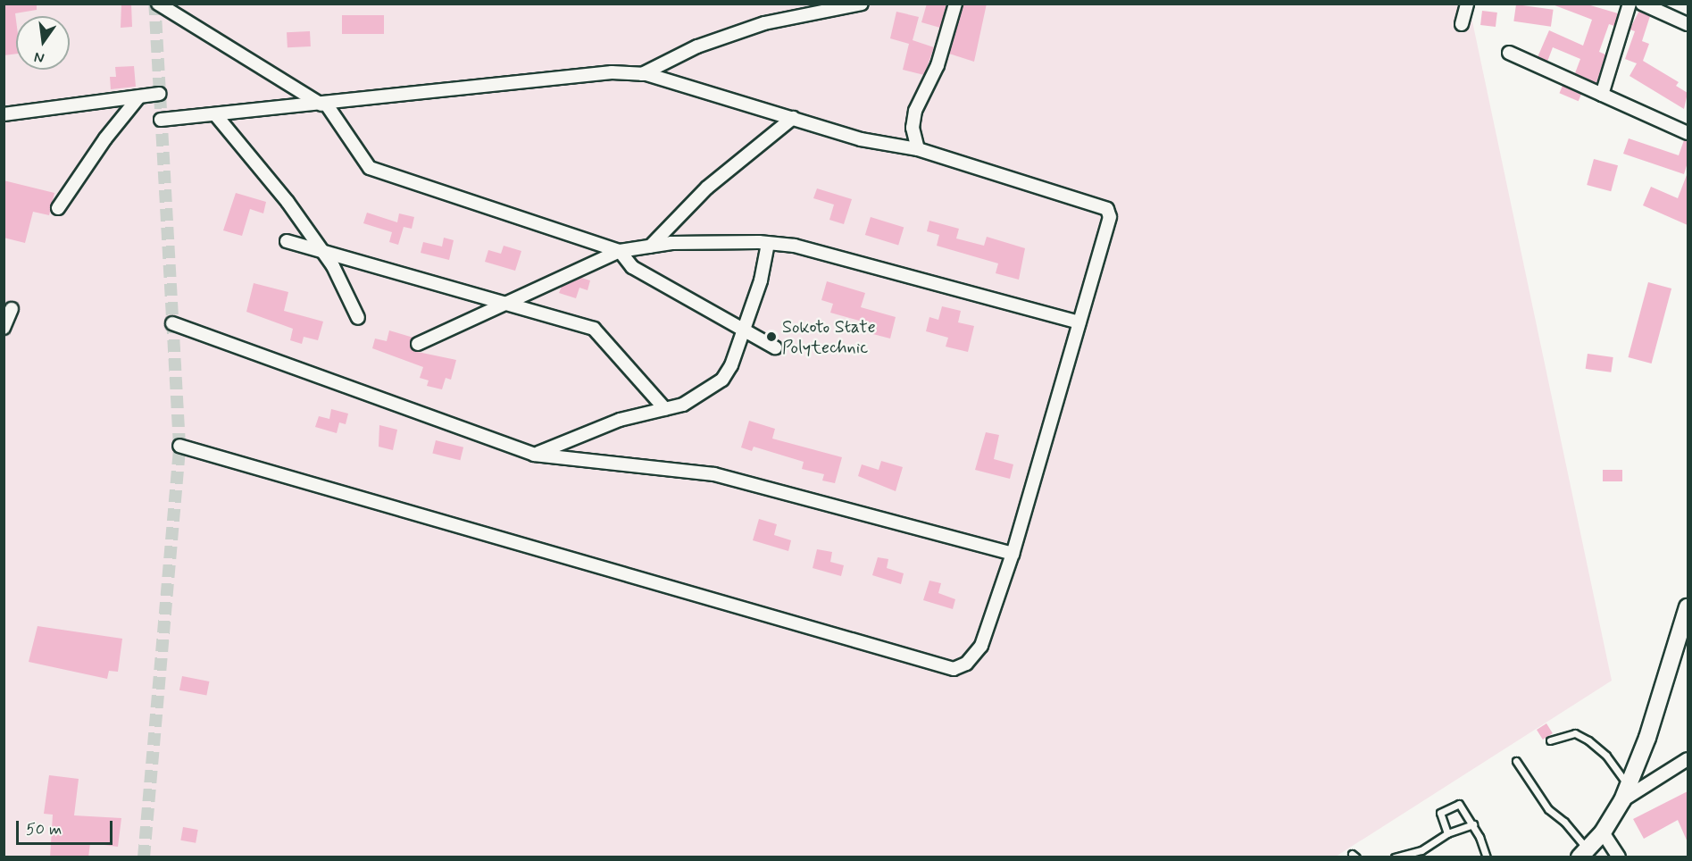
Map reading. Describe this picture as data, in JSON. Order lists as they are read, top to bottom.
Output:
{
  "places": ["Sokoto State Polytechnic"],
  "scale_bar": "50 m",
  "north": "bottom"
}
